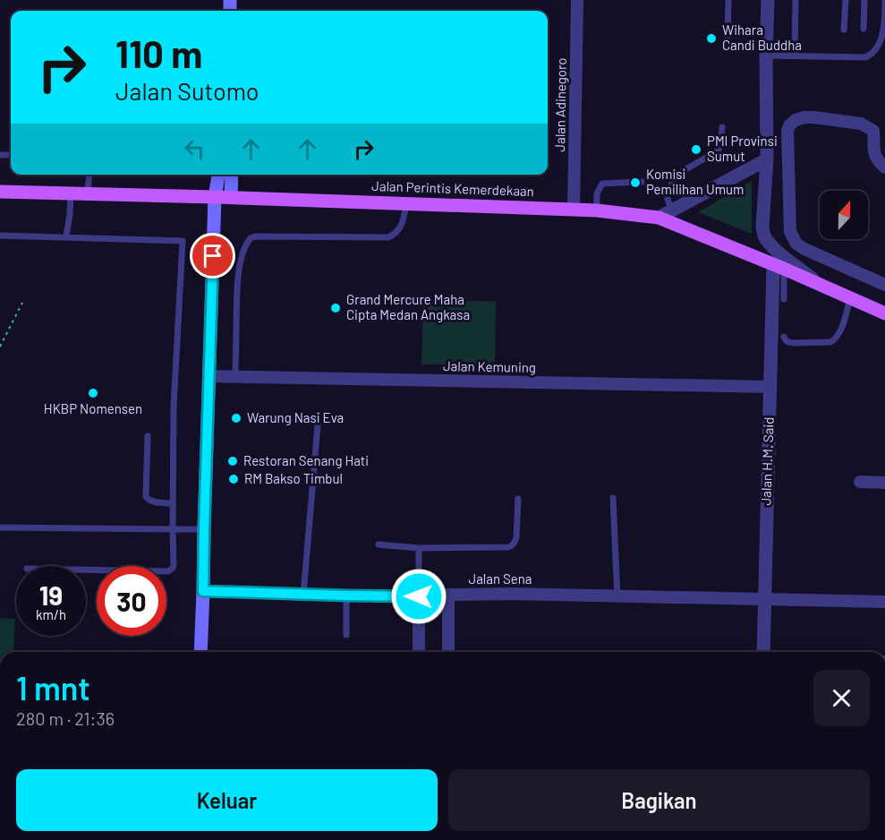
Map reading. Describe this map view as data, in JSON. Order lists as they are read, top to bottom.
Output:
{
  "streets": {
    "main road": ["Jalan Perintis Kemerdekaan"],
    "street": [
      "Jalan Adinegoro",
      "Jalan Kemuning",
      "Jalan H.M. Said",
      "Jalan Sena"
    ]
  },
  "crossings": [
    ["Jalan Adinegoro", "Jalan Perintis Kemerdekaan"],
    ["Jalan Perintis Kemerdekaan", "Jalan H.M. Said"],
    ["Jalan Kemuning", "Jalan H.M. Said"],
    ["Jalan H.M. Said", "Jalan Sena"]
  ],
  "places": [
    "Wihara Candi Buddha",
    "PMI Provinsi Sumut",
    "Komisi Pemilihan Umum",
    "Grand Mercure Maha Cipta Medan Angkasa",
    "HKBP Nomensen",
    "Warung Nasi Eva",
    "Restoran Senang Hati",
    "RM Bakso Timbul"
  ],
  "north": "top",
  "page": {
    "turn": ["110 m", "Jalan Sutomo"],
    "speed": "19 km/h",
    "limit": "30",
    "heading": ["1 mnt", "280 m · 21:36"],
    "buttons": ["Keluar", "Bagikan"]
  }
}
